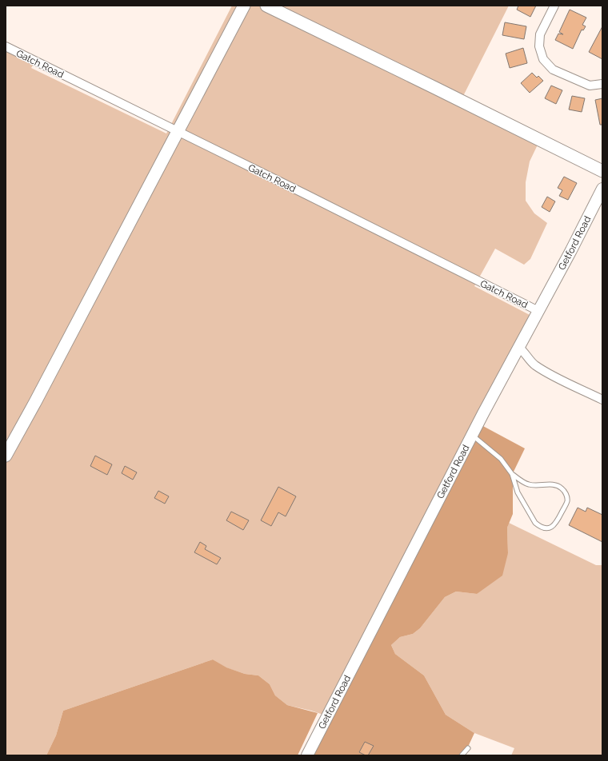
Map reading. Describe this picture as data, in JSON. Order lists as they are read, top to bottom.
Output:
{
  "streets": {
    "street": ["Gatch Road", "Getford Road"]
  },
  "crossings": [
    ["Gatch Road", "Getford Road"]
  ]
}
